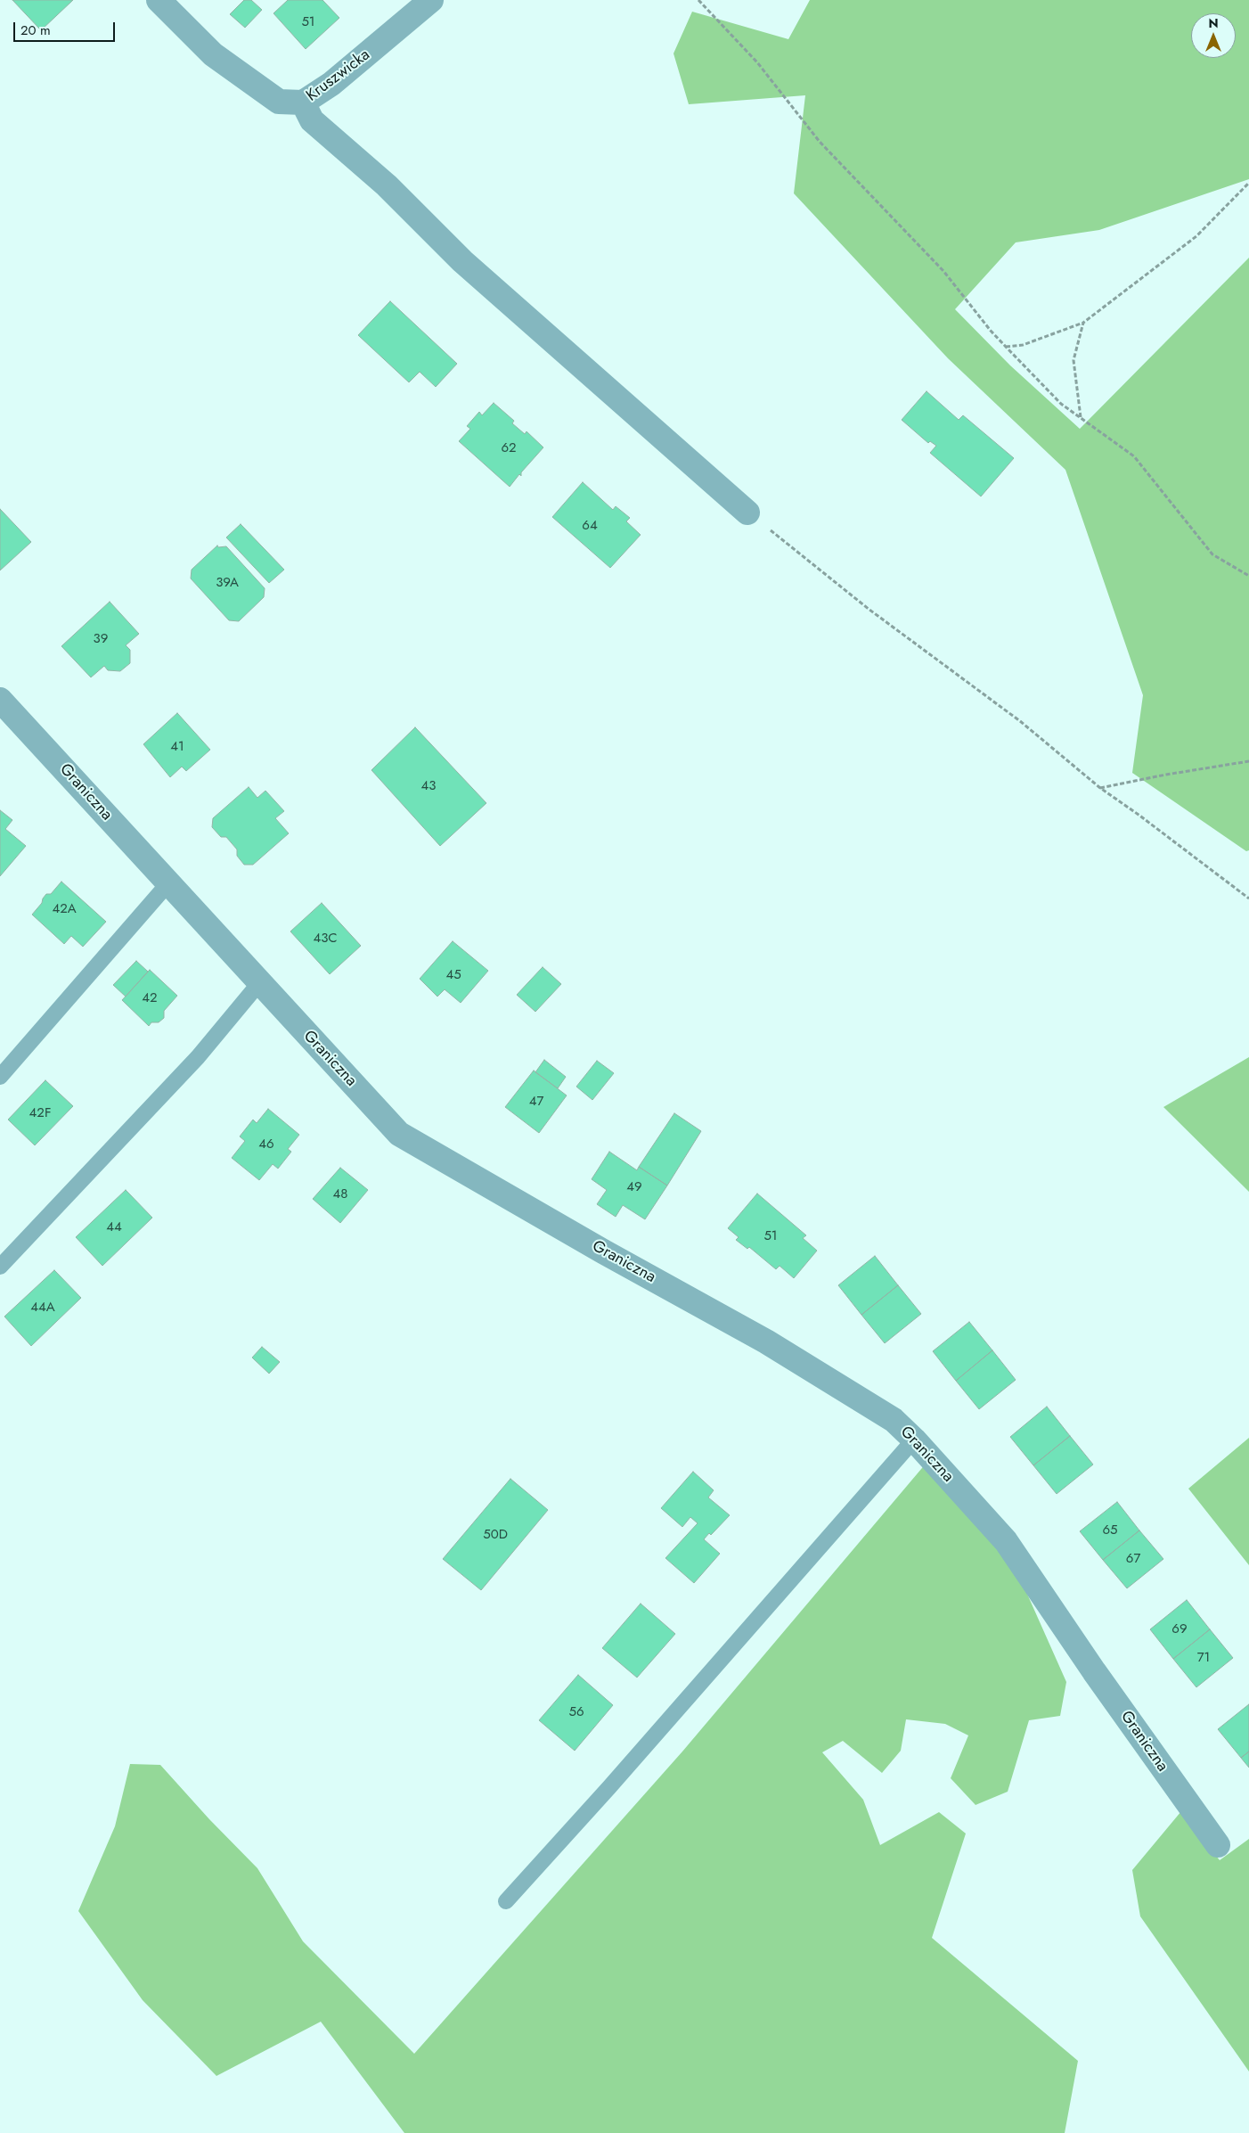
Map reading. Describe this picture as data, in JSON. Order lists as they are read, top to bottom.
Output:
{
  "streets": {
    "street": ["Kruszwicka", "Graniczna"]
  },
  "house_numbers": [
    "51",
    "62",
    "64",
    "39A",
    "39",
    "41",
    "43",
    "42A",
    "43C",
    "45",
    "42",
    "47",
    "42F",
    "46",
    "49",
    "48",
    "44",
    "51",
    "44A",
    "65",
    "50D",
    "67",
    "69",
    "71",
    "56"
  ],
  "scale_bar": "20 m",
  "north": "top"
}
